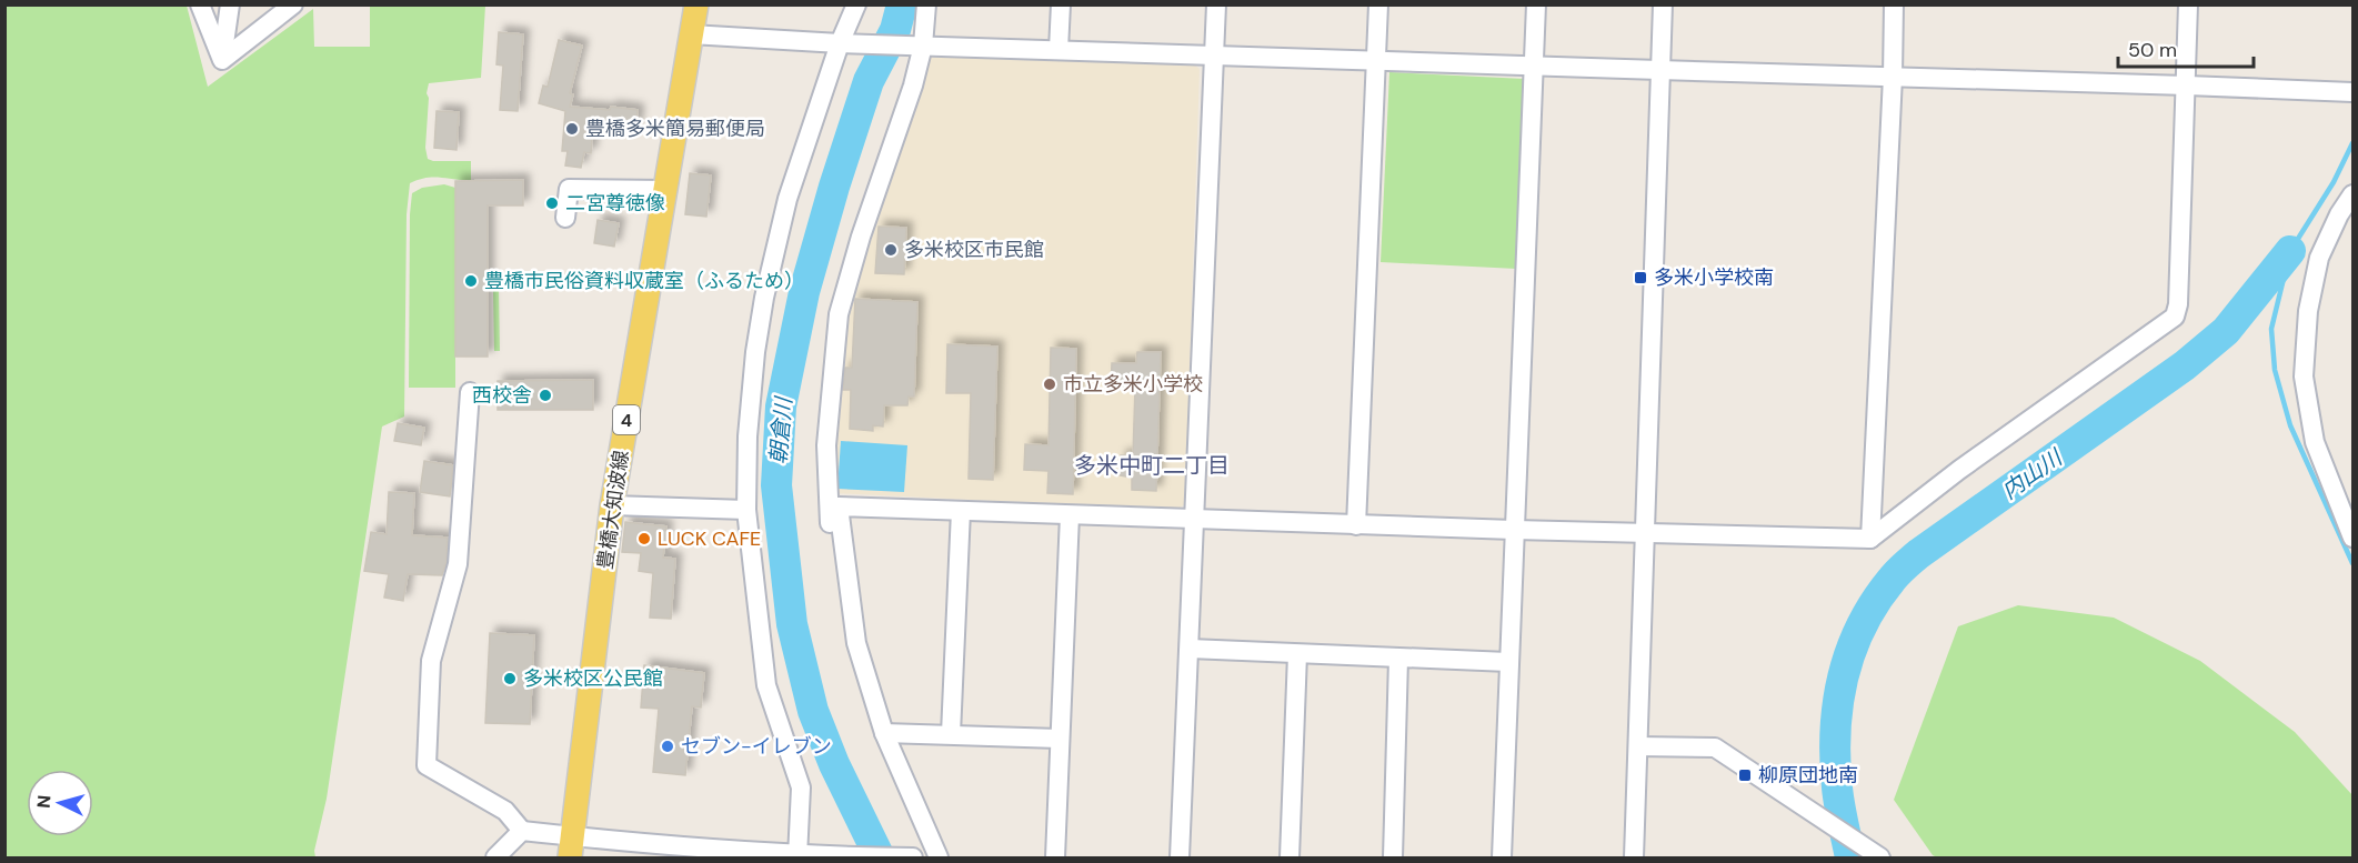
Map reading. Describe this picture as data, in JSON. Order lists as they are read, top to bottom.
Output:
{
  "streets": {
    "main road": ["4", "豊橋大知波線"]
  },
  "districts": ["多米中町二丁目"],
  "water": ["朝倉川", "内山川"],
  "places": {
    "other": [
      "豊橋多米簡易郵便局",
      "二宮尊徳像",
      "多米校区市民館",
      "豊橋市民俗資料収蔵室（ふるため）",
      "市立多米小学校",
      "西校舎",
      "LUCK CAFE",
      "多米校区公民館",
      "セブン-イレブン"
    ],
    "transit": ["多米小学校南", "柳原団地南"]
  },
  "scale_bar": "50 m",
  "north": "left"
}
